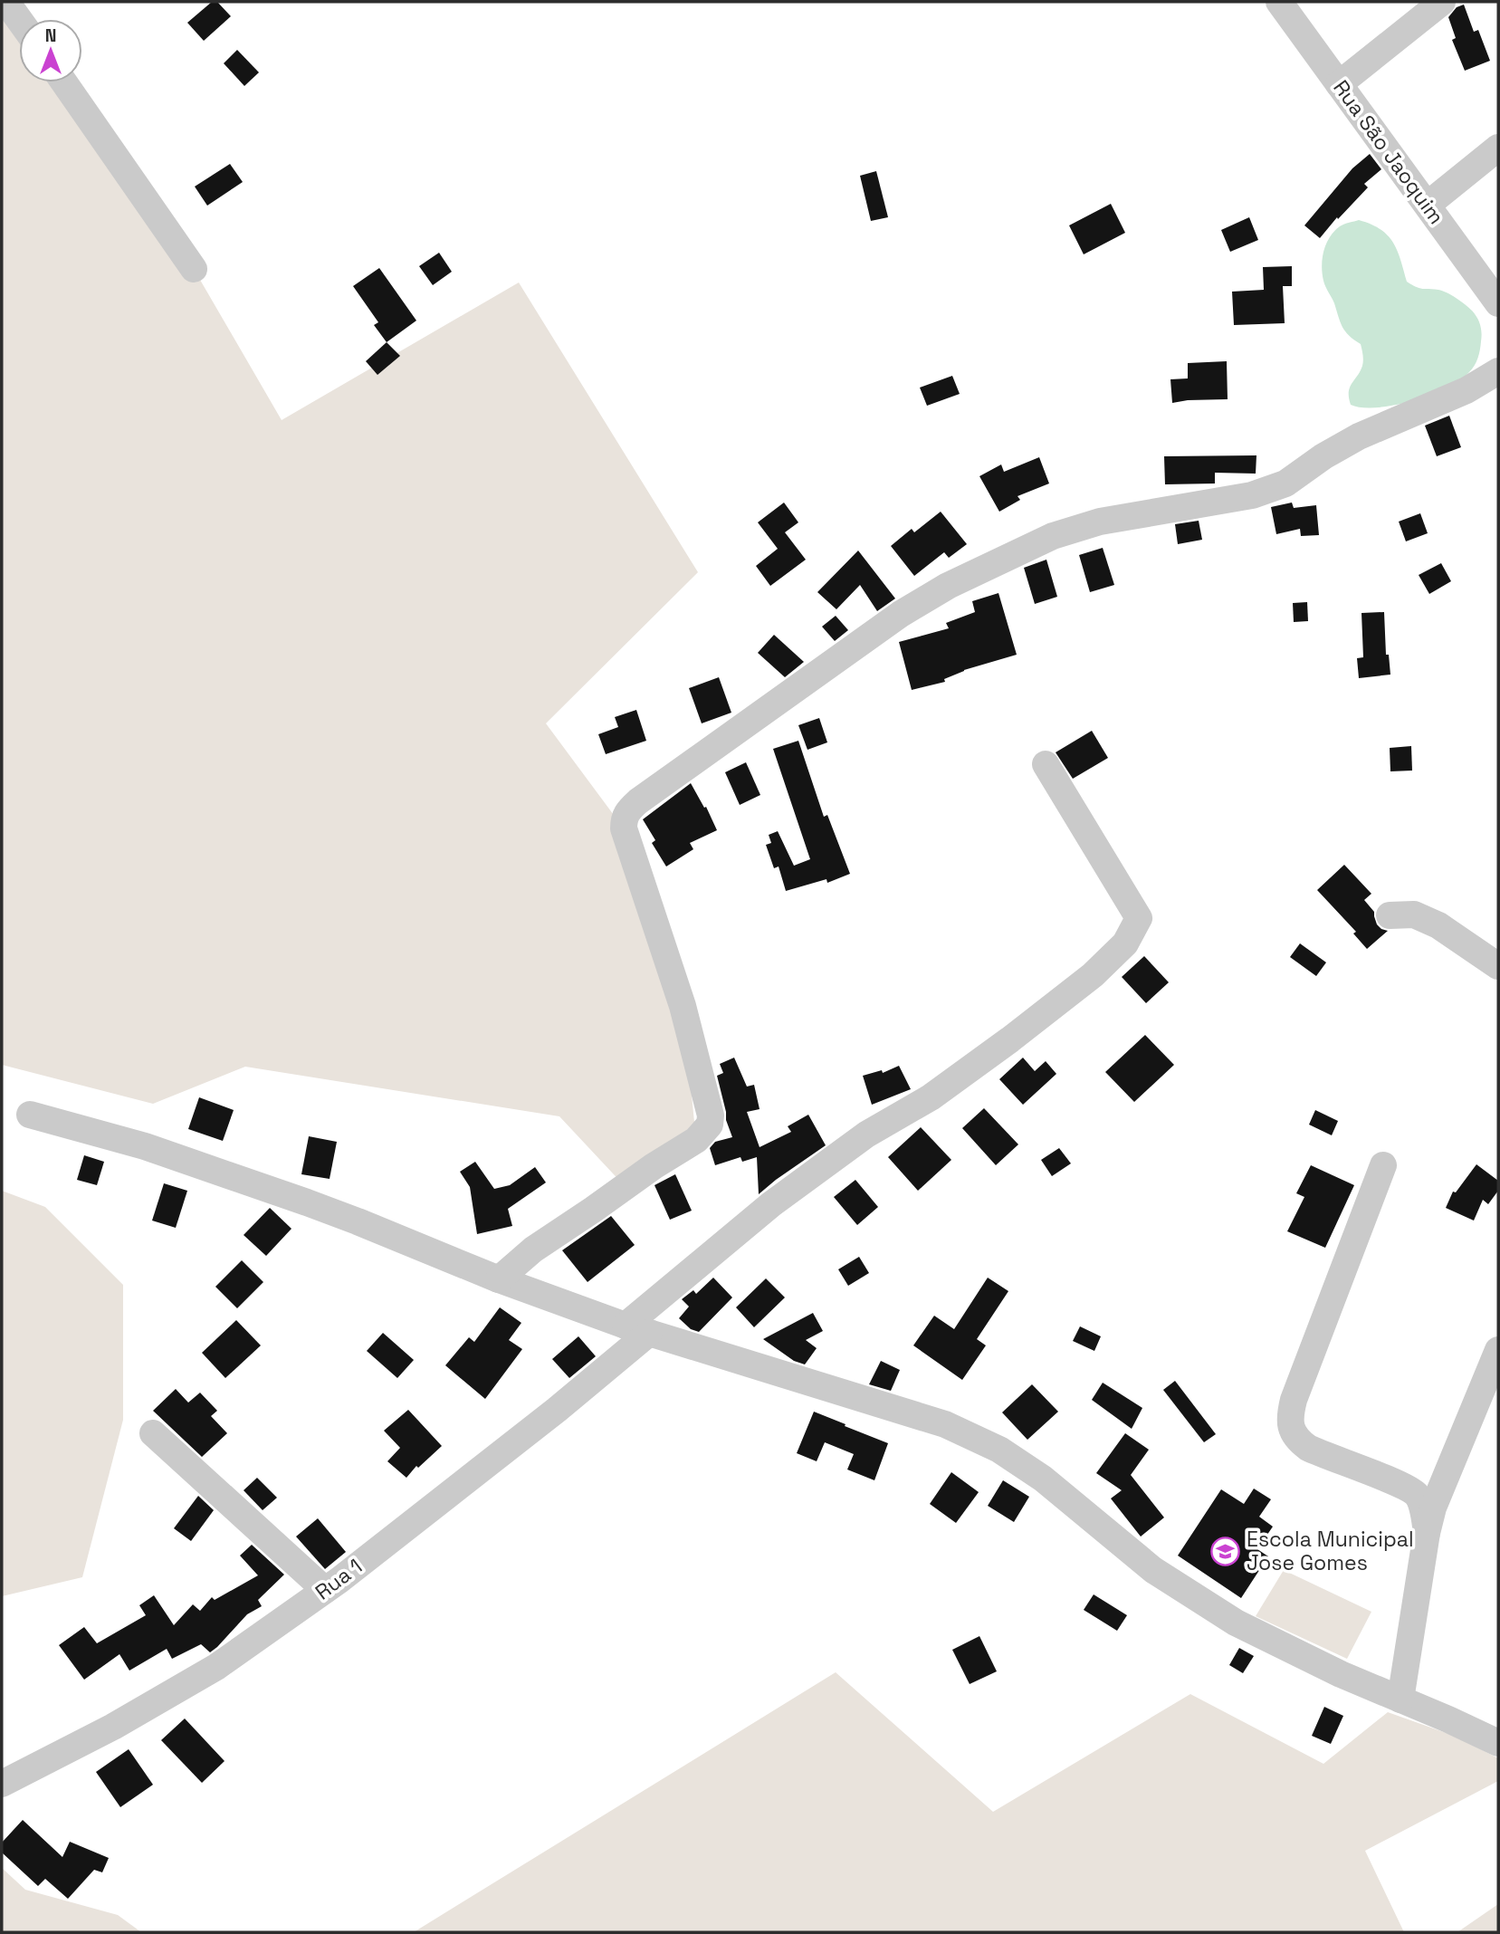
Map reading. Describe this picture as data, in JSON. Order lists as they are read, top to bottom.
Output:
{
  "streets": {
    "street": ["Rua São Jaoquim", "Rua 1"]
  },
  "places": {
    "school or university": ["Escola Municipal Jose Gomes"]
  },
  "north": "top"
}
